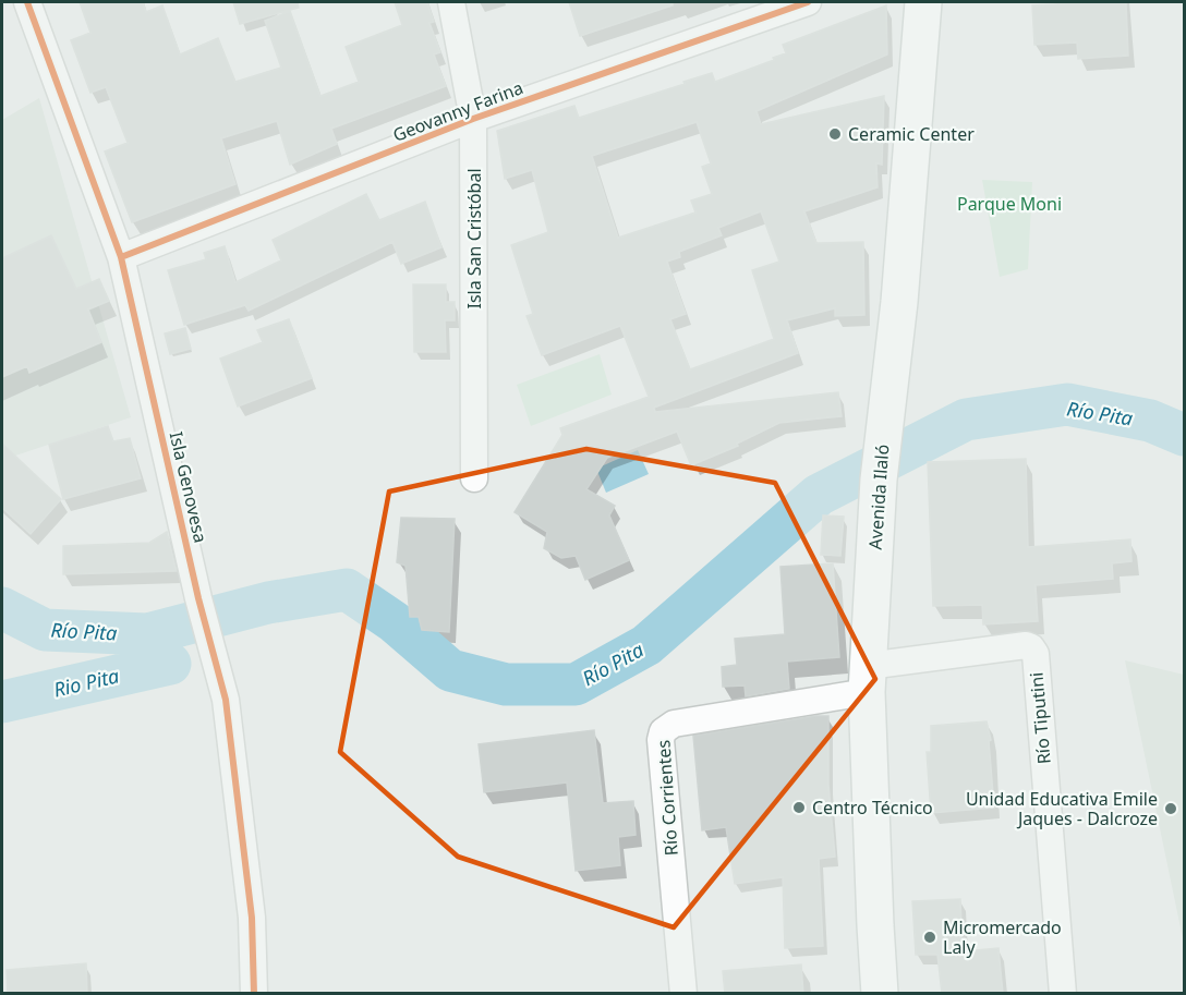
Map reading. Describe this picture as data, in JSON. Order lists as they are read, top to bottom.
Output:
{
  "streets": {
    "main road": ["Avenida Ilaló"],
    "street": [
      "Geovanny Farina",
      "Isla San Cristóbal",
      "Isla Genovesa",
      "Río Tiputini",
      "Río Corrientes"
    ]
  },
  "crossings": [
    ["Geovanny Farina", "Isla San Cristóbal"],
    ["Geovanny Farina", "Isla Genovesa"],
    ["Avenida Ilaló", "Río Tiputini"],
    ["Avenida Ilaló", "Río Corrientes"],
    ["Río Tiputini", "Río Corrientes"]
  ],
  "water": ["Río Pita", "Rio Pita"],
  "parks": ["Parque Moni"],
  "places": [
    "Ceramic Center",
    "Centro Técnico",
    "Unidad Educativa Emile Jaques - Dalcroze",
    "Micromercado Laly"
  ]
}
